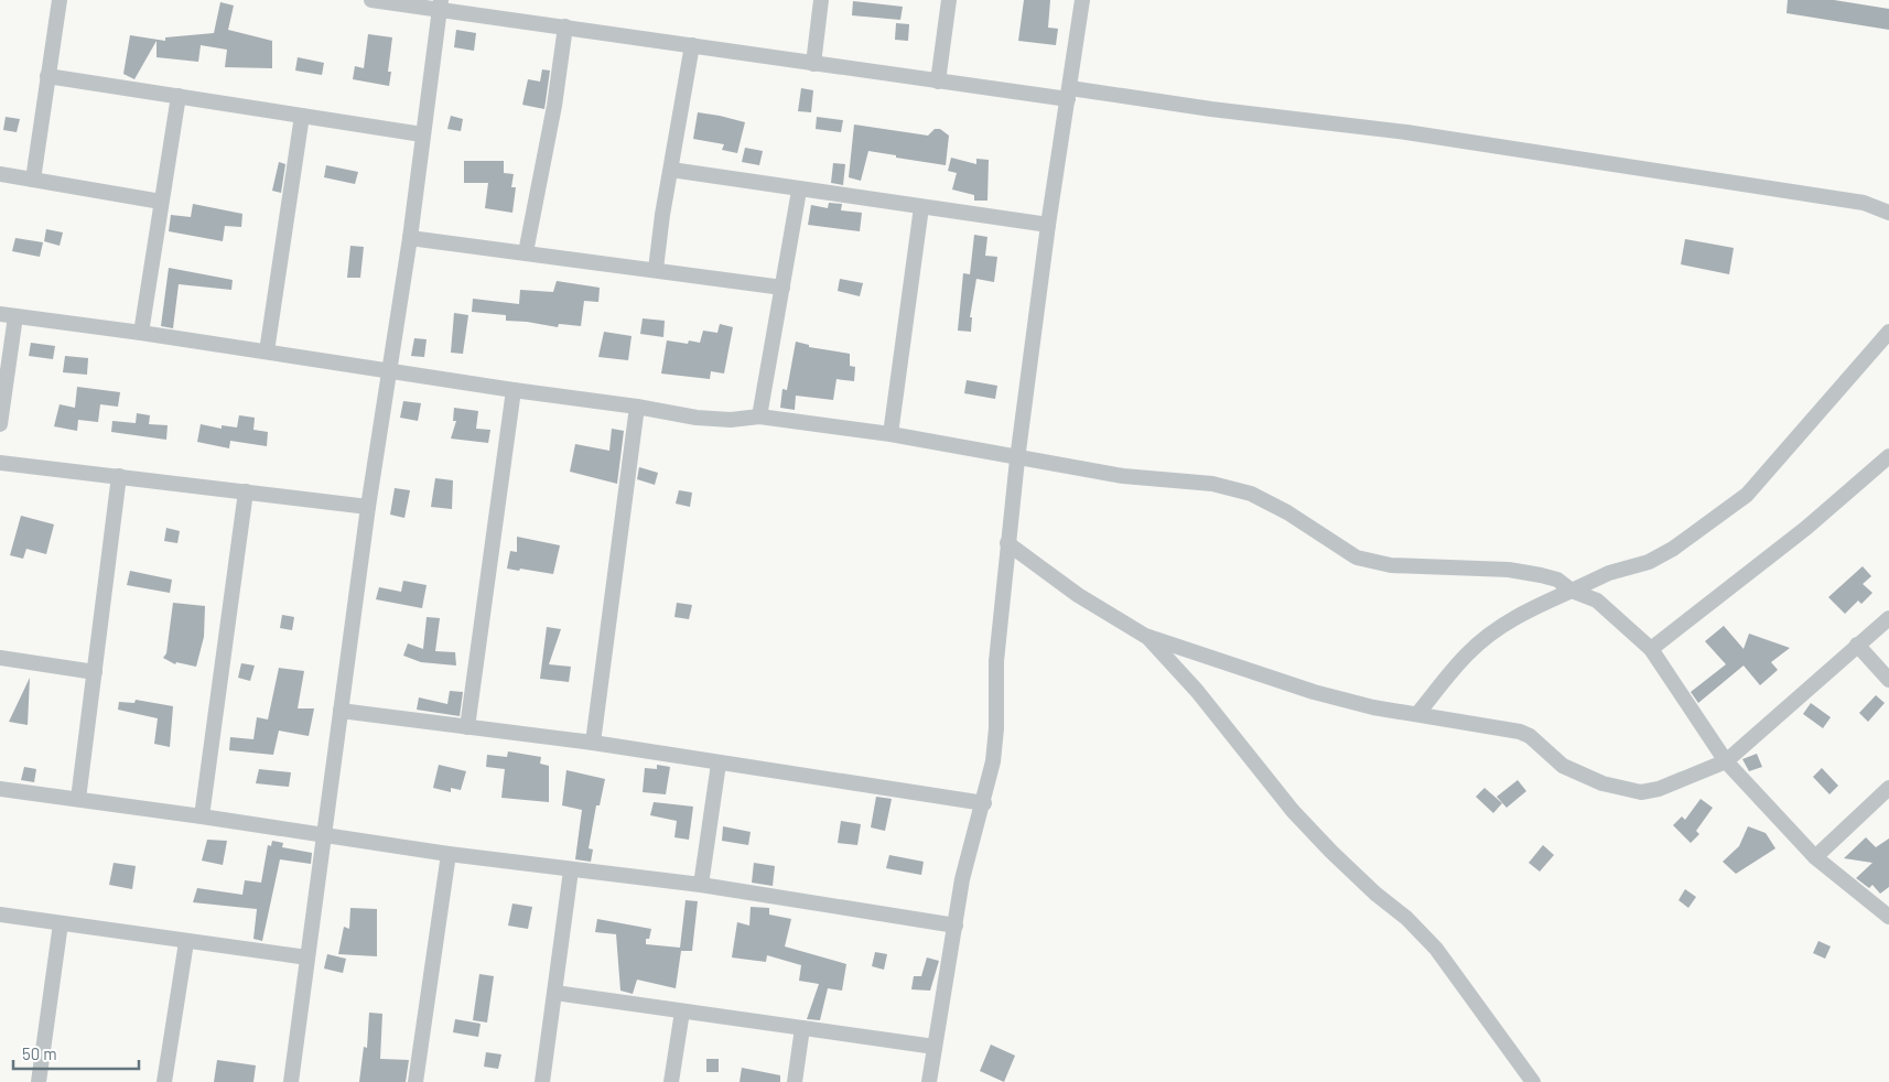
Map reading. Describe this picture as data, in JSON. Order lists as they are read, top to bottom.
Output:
{
  "scale_bar": "50 m"
}
